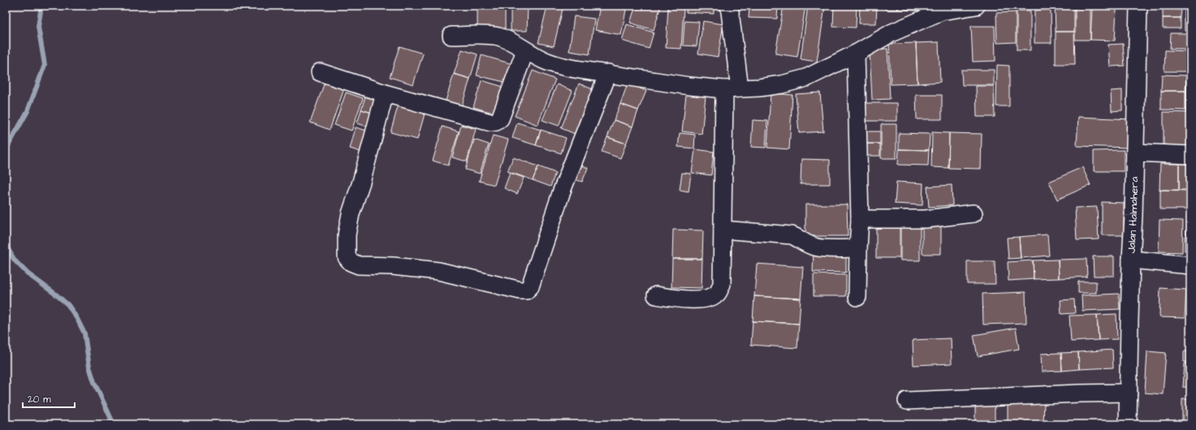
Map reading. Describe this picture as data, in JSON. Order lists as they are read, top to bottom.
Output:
{
  "streets": {
    "street": ["Jalan Halmahera"]
  },
  "scale_bar": "20 m"
}
